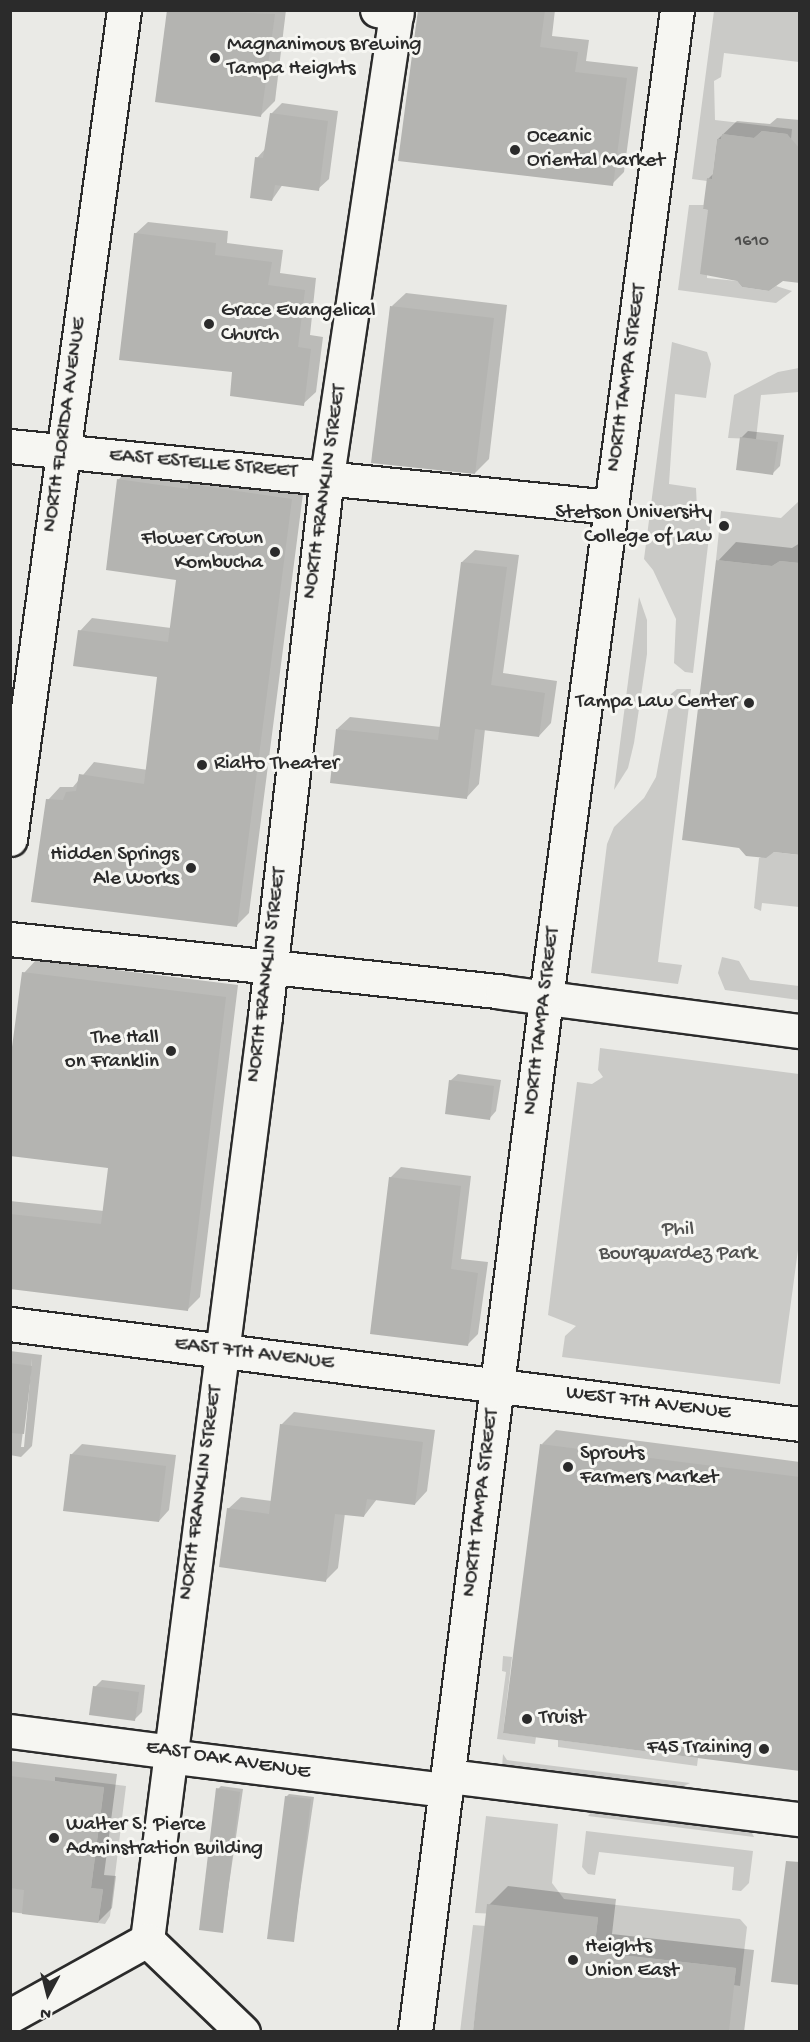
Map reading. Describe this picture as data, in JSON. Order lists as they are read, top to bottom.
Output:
{
  "streets": {
    "street": [
      "NORTH TAMPA STREET",
      "NORTH FLORIDA AVENUE",
      "EAST ESTELLE STREET",
      "NORTH FRANKLIN STREET",
      "EAST 7TH AVENUE",
      "WEST 7TH AVENUE",
      "EAST OAK AVENUE"
    ]
  },
  "crossings": [
    ["NORTH TAMPA STREET", "EAST ESTELLE STREET"],
    ["NORTH TAMPA STREET", "EAST 7TH AVENUE"],
    ["NORTH TAMPA STREET", "WEST 7TH AVENUE"],
    ["NORTH TAMPA STREET", "EAST OAK AVENUE"],
    ["NORTH FLORIDA AVENUE", "EAST ESTELLE STREET"],
    ["EAST ESTELLE STREET", "NORTH FRANKLIN STREET"],
    ["NORTH FRANKLIN STREET", "EAST 7TH AVENUE"],
    ["NORTH FRANKLIN STREET", "EAST OAK AVENUE"],
    ["EAST 7TH AVENUE", "WEST 7TH AVENUE"]
  ],
  "parks": ["Phil Bourquardez Park"],
  "places": [
    "Magnanimous Brewing Tampa Heights",
    "Oceanic Oriental Market",
    "Grace Evangelical Church",
    "Stetson University College of Law",
    "Flower Crown Kombucha",
    "Tampa Law Center",
    "Rialto Theater",
    "Hidden Springs Ale Works",
    "The Hall on Franklin",
    "Sprouts Farmers Market",
    "Truist",
    "F45 Training",
    "Walter S. Pierce Adminstration Building",
    "Heights Union East"
  ],
  "house_numbers": ["1610"],
  "north": "bottom"
}
